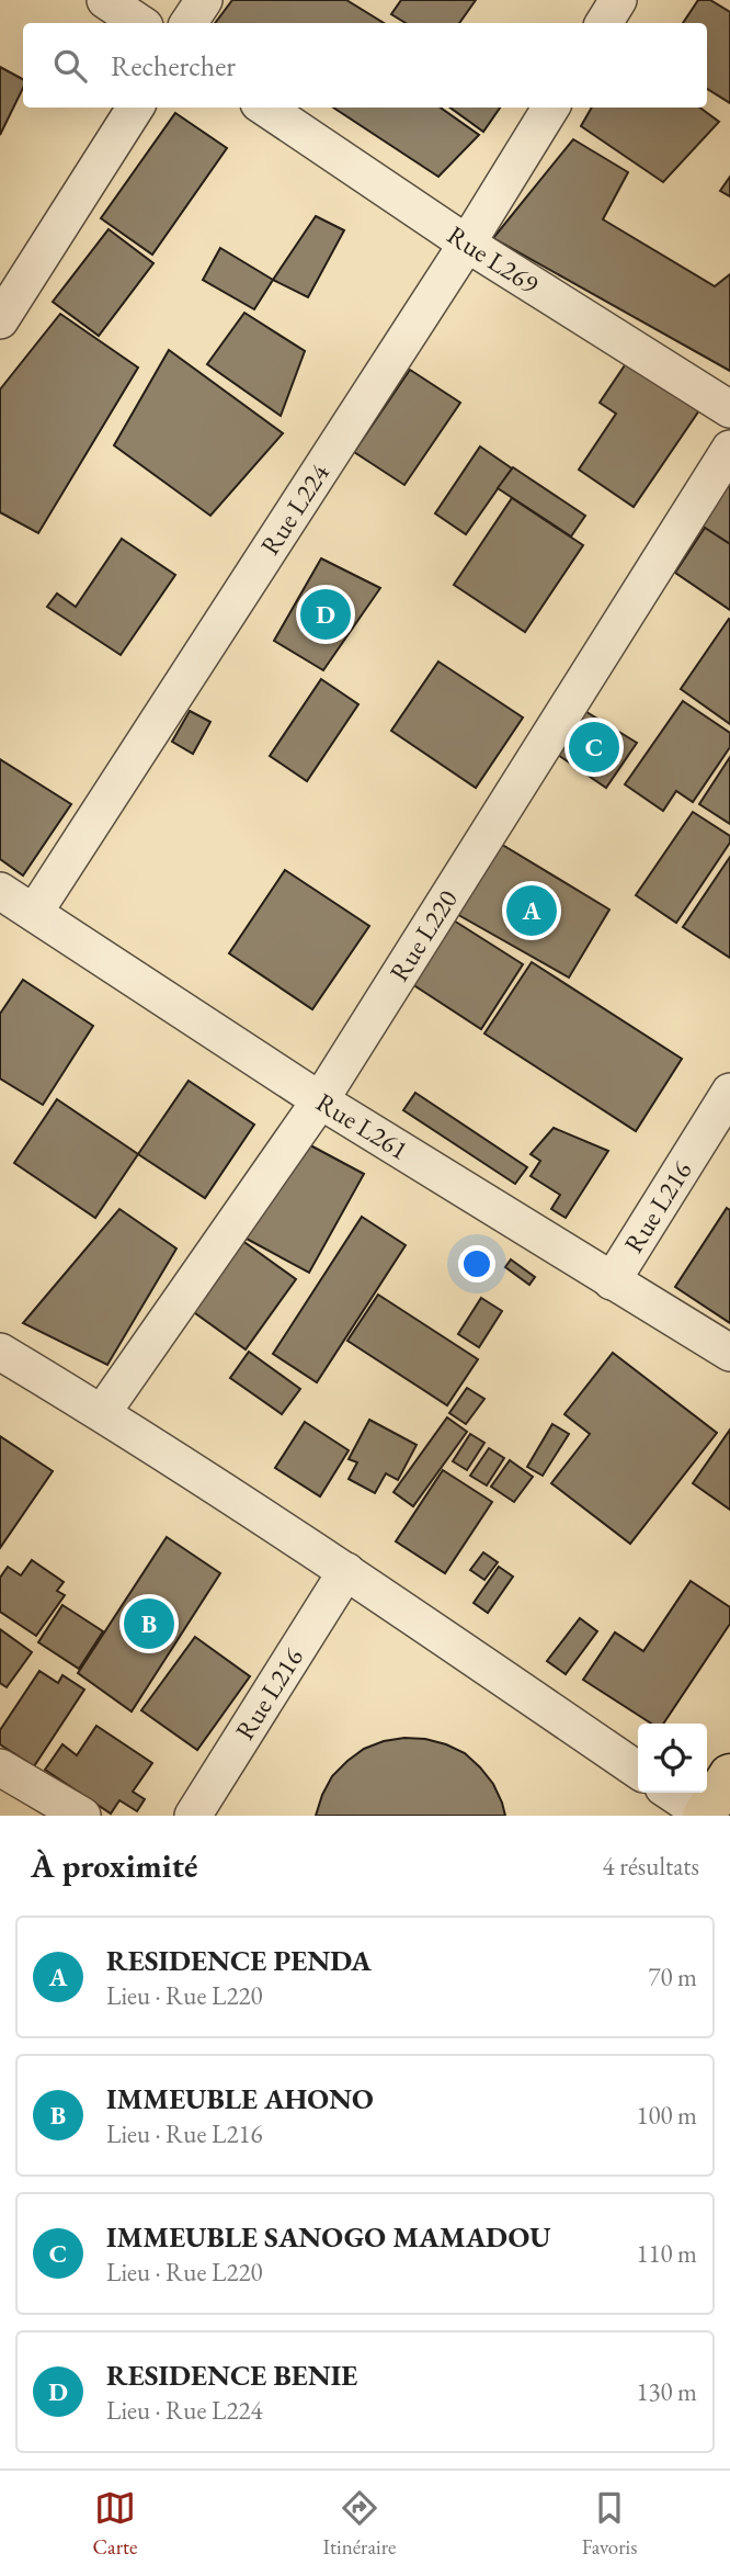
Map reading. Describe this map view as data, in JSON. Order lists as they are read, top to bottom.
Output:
{
  "streets": {
    "street": [
      "Rue L269",
      "Rue L224",
      "Rue L220",
      "Rue L261",
      "Rue L216"
    ]
  },
  "crossings": [
    ["Rue L269", "Rue L224"],
    ["Rue L224", "Rue L261"],
    ["Rue L220", "Rue L261"],
    ["Rue L261", "Rue L216"]
  ],
  "page": {
    "search": "Rechercher",
    "pins": [
      "D",
      "C",
      "A",
      "B"
    ],
    "heading": ["À proximité", "4 résultats"],
    "list": [
      {
        "mark": "A",
        "name": "RESIDENCE PENDA",
        "note": "Lieu · Rue L220",
        "value": "70 m"
      },
      {
        "mark": "B",
        "name": "IMMEUBLE AHONO",
        "note": "Lieu · Rue L216",
        "value": "100 m"
      },
      {
        "mark": "C",
        "name": "IMMEUBLE SANOGO MAMADOU",
        "note": "Lieu · Rue L220",
        "value": "110 m"
      },
      {
        "mark": "D",
        "name": "RESIDENCE BENIE",
        "note": "Lieu · Rue L224",
        "value": "130 m"
      }
    ],
    "nav": ["Carte", "Itinéraire", "Favoris"]
  }
}
